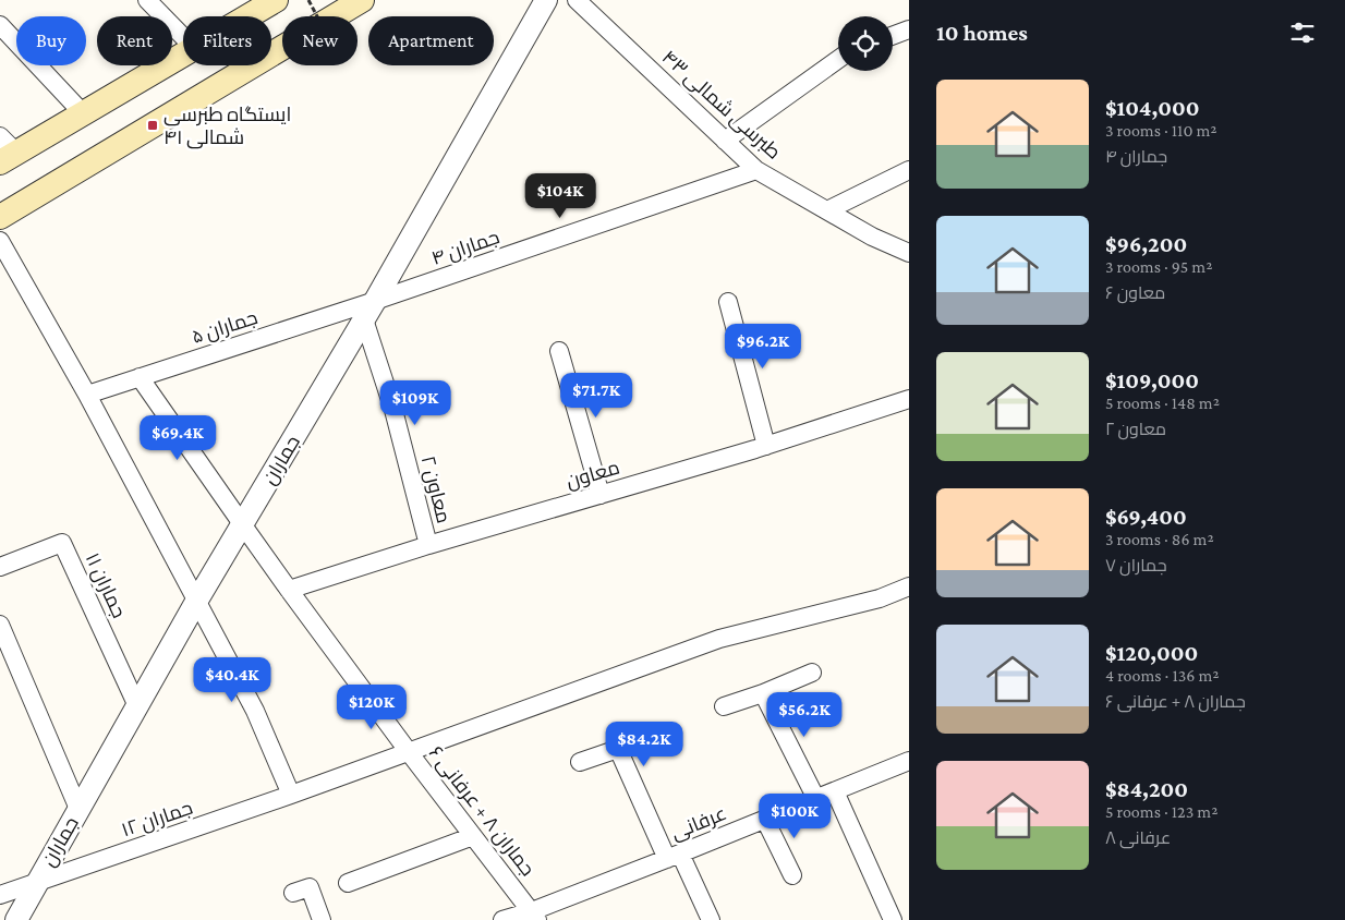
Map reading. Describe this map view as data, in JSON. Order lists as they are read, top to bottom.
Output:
{
  "streets": {
    "street": [
      "طبرسی شمالی ۴۳",
      "جماران ۴",
      "جماران ۵",
      "جماران",
      "معاون",
      "معاون ۲",
      "جماران ۱۱",
      "جماران ۸ + عرفانی ۶",
      "جماران ۱۲",
      "عرفانی"
    ]
  },
  "crossings": [
    ["طبرسی شمالی ۴۳", "جماران ۴"],
    ["جماران ۴", "جماران ۵"],
    ["جماران ۴", "جماران"],
    ["جماران ۴", "معاون ۲"],
    ["جماران ۵", "جماران"],
    ["جماران ۵", "معاون ۲"],
    ["جماران ۵", "جماران ۸ + عرفانی ۶"],
    ["جماران", "معاون ۲"],
    ["جماران", "جماران ۱۱"],
    ["جماران", "جماران ۸ + عرفانی ۶"],
    ["جماران", "جماران ۱۲"],
    ["معاون", "معاون ۲"],
    ["معاون", "جماران ۸ + عرفانی ۶"],
    ["جماران ۸ + عرفانی ۶", "جماران ۱۲"],
    ["جماران ۸ + عرفانی ۶", "عرفانی"]
  ],
  "places": {
    "transit": ["ایستگاه طبرسی شمالی ۴۱"]
  },
  "page": {
    "heading": "10 homes",
    "chip": [
      "Buy",
      "Rent",
      "Filters",
      "New",
      "Apartment"
    ],
    "list": [
      {
        "name": "$104,000",
        "note": "3 rooms · 110 m² · جماران ۴"
      },
      {
        "name": "$96,200",
        "note": "3 rooms · 95 m² · معاون ۶"
      },
      {
        "name": "$109,000",
        "note": "5 rooms · 148 m² · معاون ۲"
      },
      {
        "name": "$69,400",
        "note": "3 rooms · 86 m² · جماران ۷"
      },
      {
        "name": "$120,000",
        "note": "4 rooms · 136 m² · جماران ۸ + عرفانی ۶"
      },
      {
        "name": "$84,200",
        "note": "5 rooms · 123 m² · عرفانی ۸"
      }
    ],
    "price": [
      "$104K",
      "$96.2K",
      "$71.7K",
      "$109K",
      "$69.4K",
      "$40.4K",
      "$120K",
      "$56.2K",
      "$84.2K",
      "$100K"
    ]
  }
}
